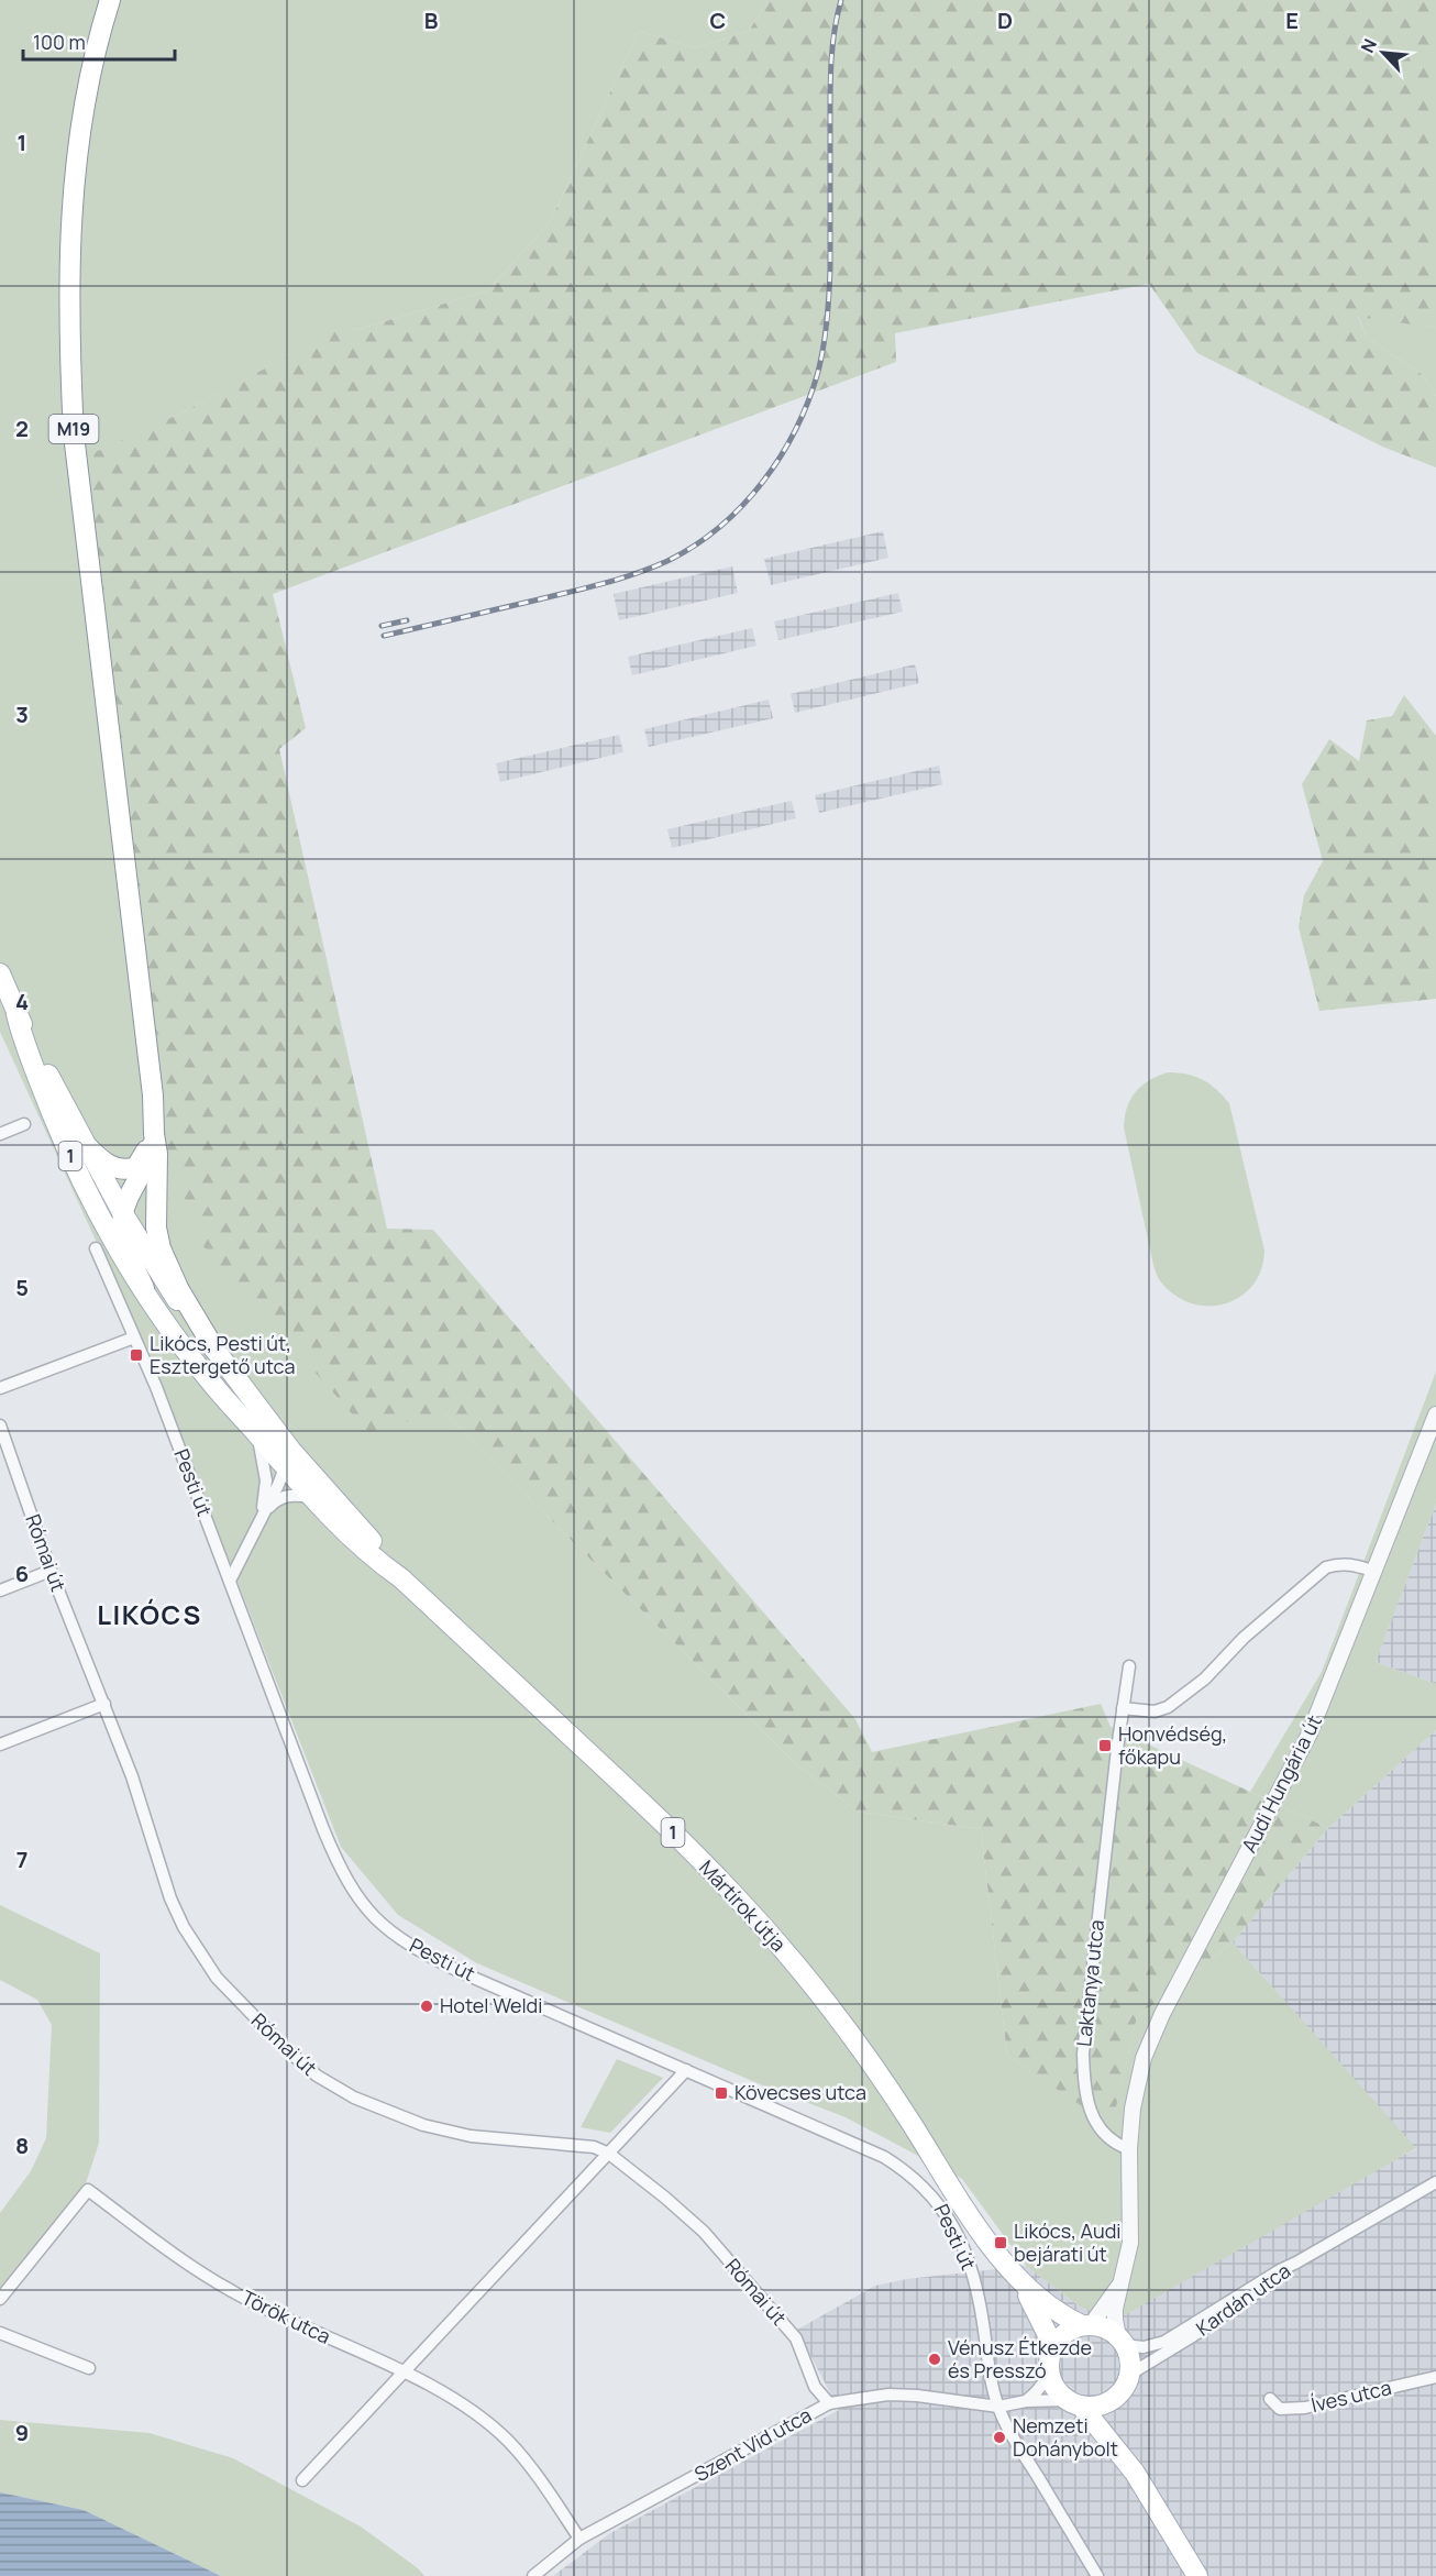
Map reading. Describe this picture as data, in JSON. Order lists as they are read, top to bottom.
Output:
{
  "streets": {
    "main road": ["M19", "1", "Mártírok útja"],
    "street": [
      "Pesti út",
      "Római út",
      "Audi Hungária út",
      "Laktanya utca",
      "Kardán utca",
      "Török utca",
      "Íves utca",
      "Szent Vid utca"
    ]
  },
  "crossings": [
    ["1", "Mártírok útja"],
    ["Pesti út", "Szent Vid utca"],
    ["Római út", "Szent Vid utca"],
    ["Audi Hungária út", "Laktanya utca"],
    ["Mártírok útja", "Kardán utca"],
    ["Mártírok útja", "Szent Vid utca"],
    ["Kardán utca", "Szent Vid utca"],
    ["Török utca", "Szent Vid utca"]
  ],
  "districts": ["LIKÓCS"],
  "places": {
    "transit": [
      "Likócs, Pesti út, Esztergető utca",
      "Honvédség, főkapu",
      "Kövecses utca",
      "Likócs, Audi bejárati út"
    ],
    "other": ["Hotel Weldi", "Vénusz Étkezde és Presszó", "Nemzeti Dohánybolt"]
  },
  "scale_bar": "100 m",
  "north": "top left",
  "grid": {
    "columns": [
      "B",
      "C",
      "D",
      "E"
    ],
    "rows": [
      "1",
      "2",
      "3",
      "4",
      "5",
      "6",
      "7",
      "8",
      "9"
    ]
  }
}
